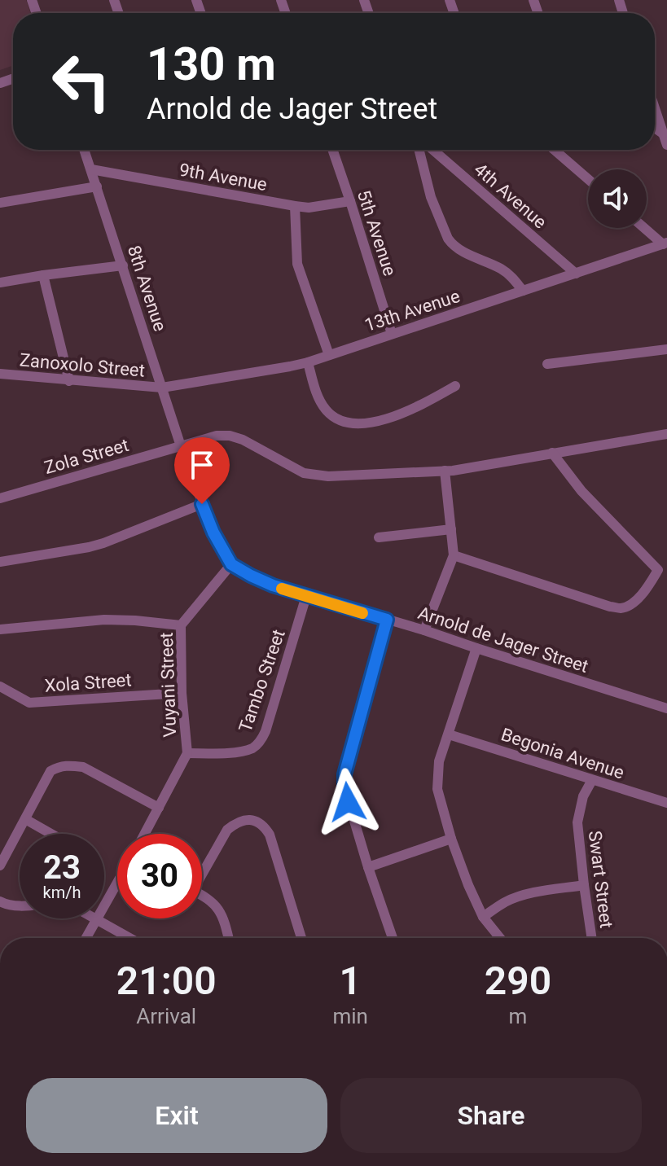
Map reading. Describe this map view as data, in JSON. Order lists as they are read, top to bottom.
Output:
{
  "streets": {
    "street": [
      "9th Avenue",
      "4th Avenue",
      "5th Avenue",
      "8th Avenue",
      "13th Avenue",
      "Zanoxolo Street",
      "Zola Street",
      "Arnold de Jager Street",
      "Tambo Street",
      "Xola Street",
      "Vuyani Street",
      "Begonia Avenue",
      "Swart Street"
    ]
  },
  "crossings": [
    ["9th Avenue", "5th Avenue"],
    ["9th Avenue", "8th Avenue"],
    ["4th Avenue", "13th Avenue"],
    ["5th Avenue", "13th Avenue"],
    ["8th Avenue", "13th Avenue"],
    ["8th Avenue", "Zanoxolo Street"],
    ["8th Avenue", "Zola Street"],
    ["13th Avenue", "Zanoxolo Street"],
    ["Arnold de Jager Street", "Tambo Street"],
    ["Arnold de Jager Street", "Vuyani Street"],
    ["Tambo Street", "Vuyani Street"],
    ["Xola Street", "Vuyani Street"],
    ["Begonia Avenue", "Swart Street"]
  ],
  "page": {
    "turn": ["130 m", "Arnold de Jager Street"],
    "speed": "23 km/h",
    "limit": "30",
    "eta": [
      "21:00",
      "Arrival",
      "1",
      "min",
      "290",
      "m"
    ],
    "buttons": ["Exit", "Share"]
  }
}
